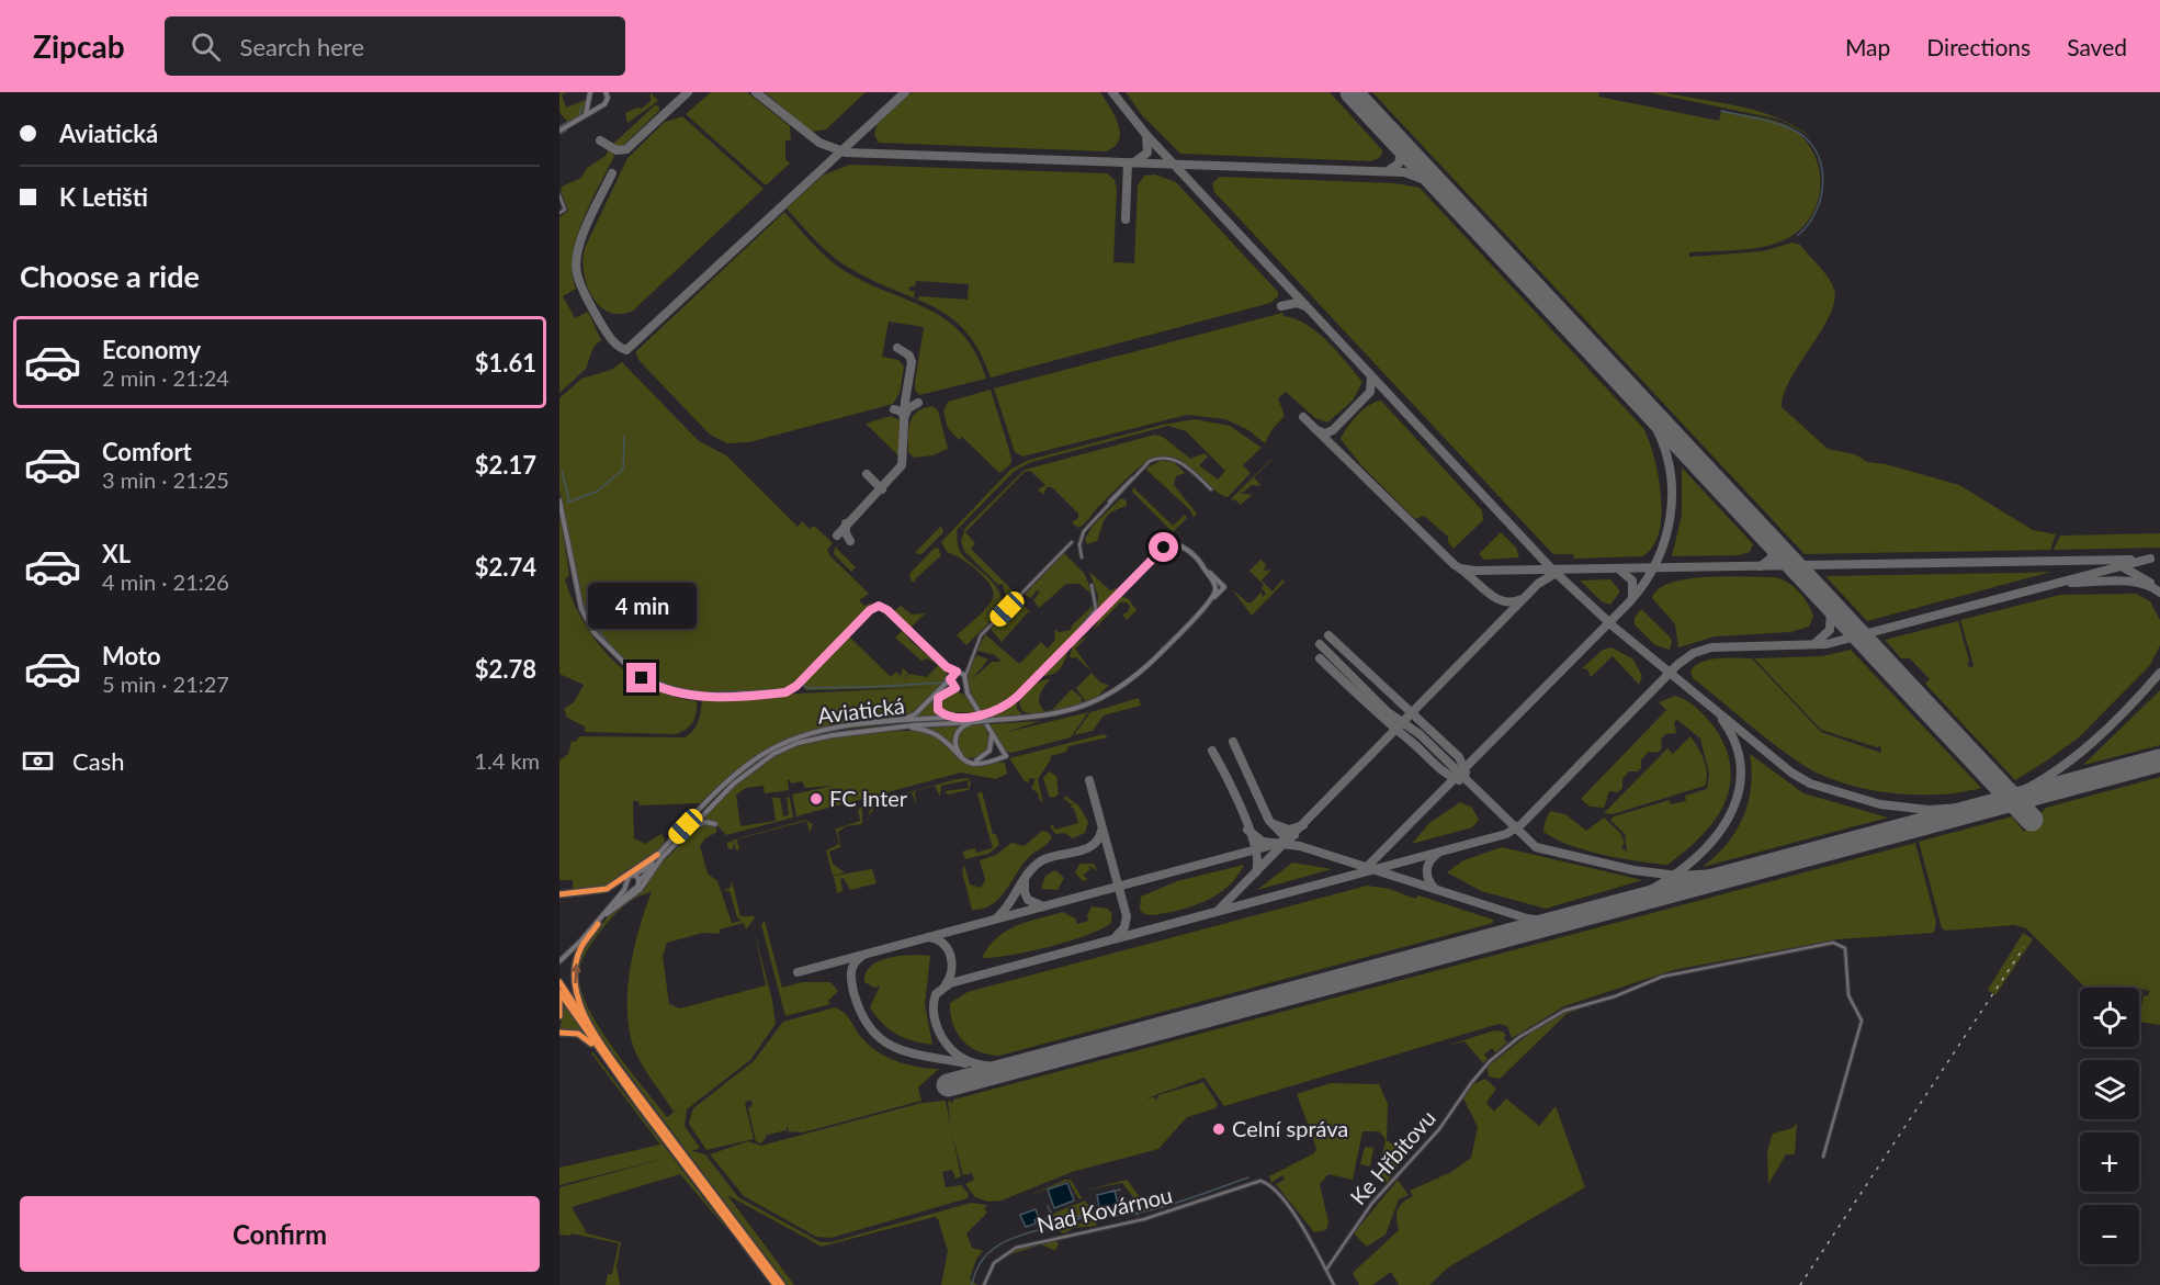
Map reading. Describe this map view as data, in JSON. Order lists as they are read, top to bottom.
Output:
{
  "streets": {
    "main road": ["Aviatická"],
    "street": ["Ke Hřbitovu", "Nad Kovárnou"]
  },
  "crossings": [
    ["Ke Hřbitovu", "Nad Kovárnou"]
  ],
  "places": ["FC Inter", "Celní správa"],
  "page": {
    "header": "Zipcab",
    "search": "Search here",
    "nav": ["Map", "Directions", "Saved"],
    "banner": ["Aviatická", "K Letišti"],
    "heading": "Choose a ride",
    "list": [
      {
        "name": "Economy",
        "note": "2 min · 21:24",
        "value": "$1.61"
      },
      {
        "name": "Comfort",
        "note": "3 min · 21:25",
        "value": "$2.17"
      },
      {
        "name": "XL",
        "note": "4 min · 21:26",
        "value": "$2.74"
      },
      {
        "name": "Moto",
        "note": "5 min · 21:27",
        "value": "$2.78"
      }
    ],
    "bubble": "4 min",
    "pay": ["Cash", "1.4 km"],
    "map_buttons": ["+", "−"],
    "buttons": "Confirm"
  }
}
